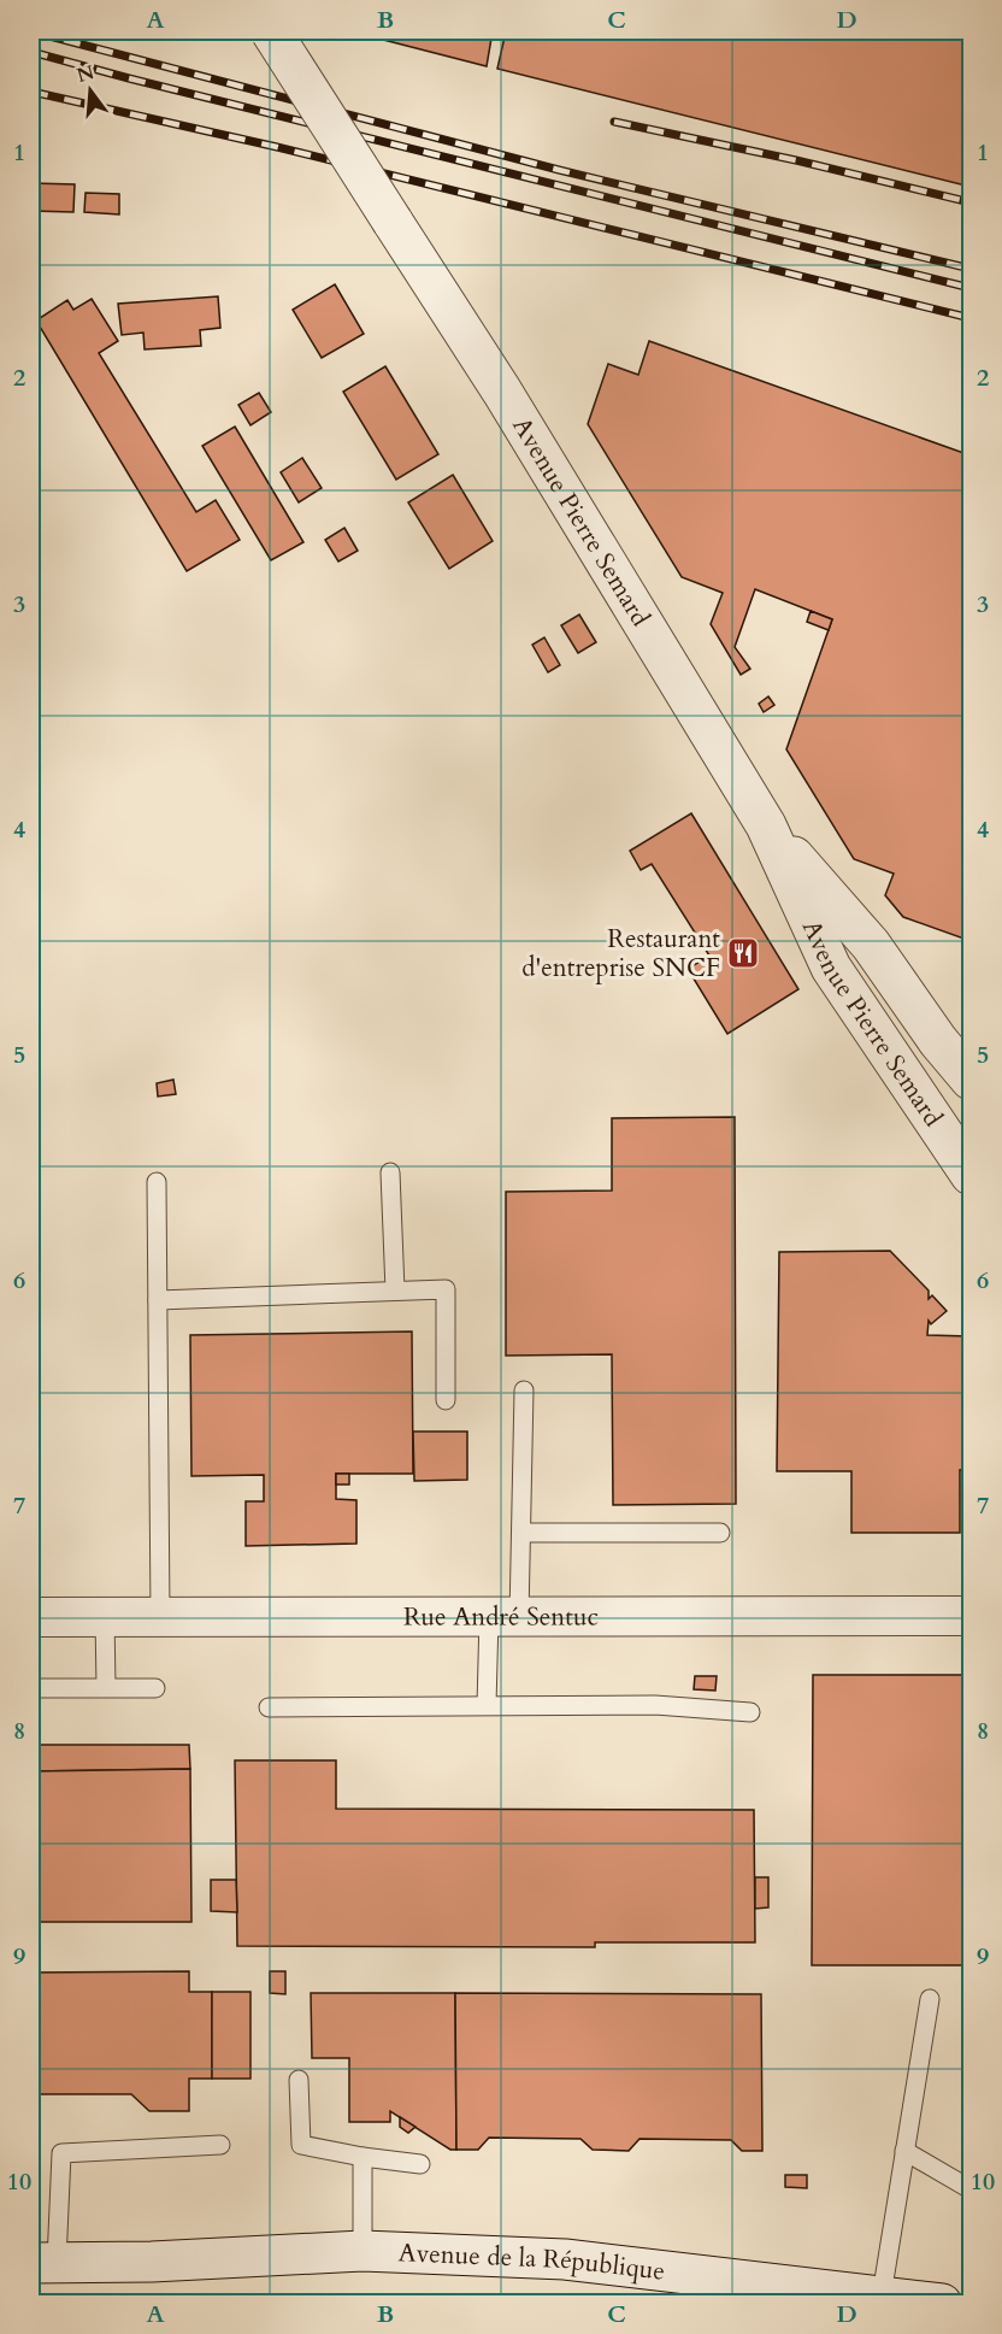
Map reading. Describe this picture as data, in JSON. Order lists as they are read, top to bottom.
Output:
{
  "streets": {
    "street": ["Avenue Pierre Semard", "Rue André Sentuc", "Avenue de la République"]
  },
  "places": {
    "restaurant": ["Restaurant d'entreprise SNCF"]
  },
  "north": "top",
  "grid": {
    "columns": [
      "A",
      "B",
      "C",
      "D"
    ],
    "rows": [
      "1",
      "2",
      "3",
      "4",
      "5",
      "6",
      "7",
      "8",
      "9",
      "10"
    ]
  }
}
